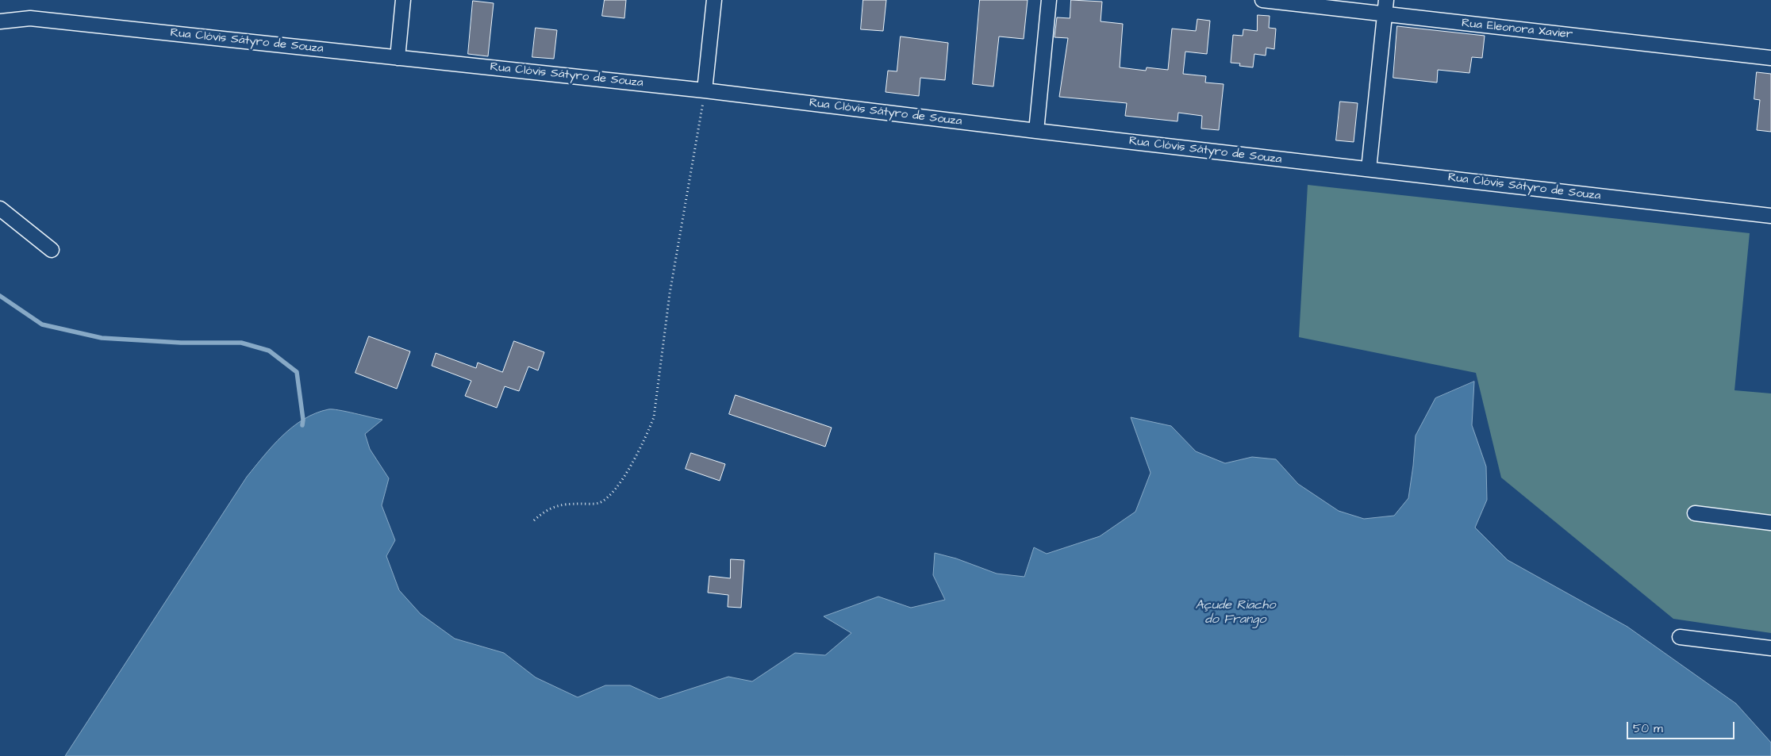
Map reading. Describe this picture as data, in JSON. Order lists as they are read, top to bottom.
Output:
{
  "streets": {
    "street": ["Rua Eleonora Xavier", "Rua Clóvis Sátyro de Souza"]
  },
  "water": ["Açude Riacho do Frango"],
  "scale_bar": "50 m"
}
